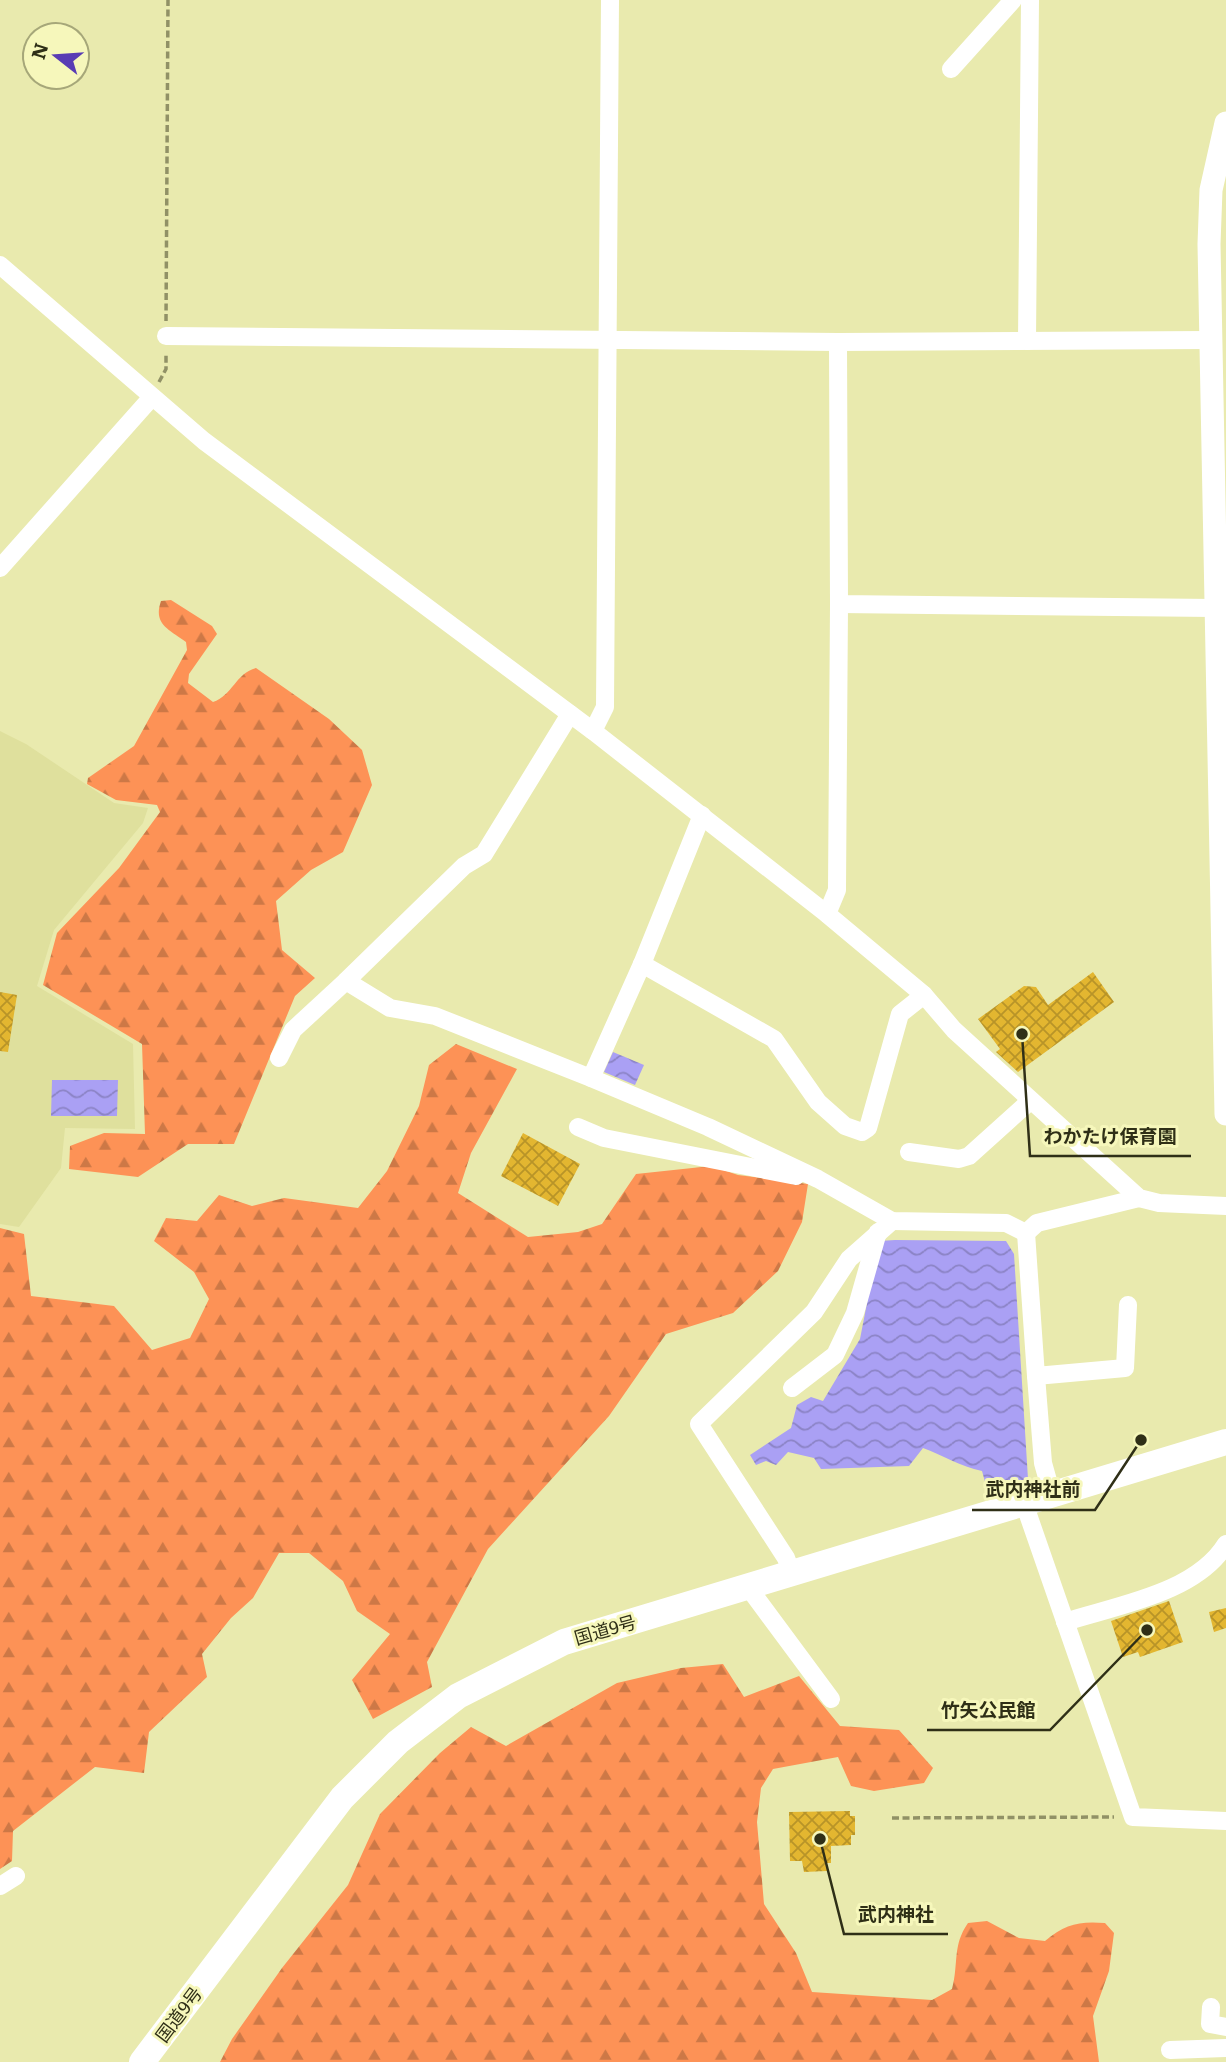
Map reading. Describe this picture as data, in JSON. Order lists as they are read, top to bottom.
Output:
{
  "streets": {
    "highway": ["国道9号"]
  },
  "places": [
    "わかたけ保育園",
    "武内神社前",
    "竹矢公民館",
    "武内神社"
  ],
  "north": "left"
}
